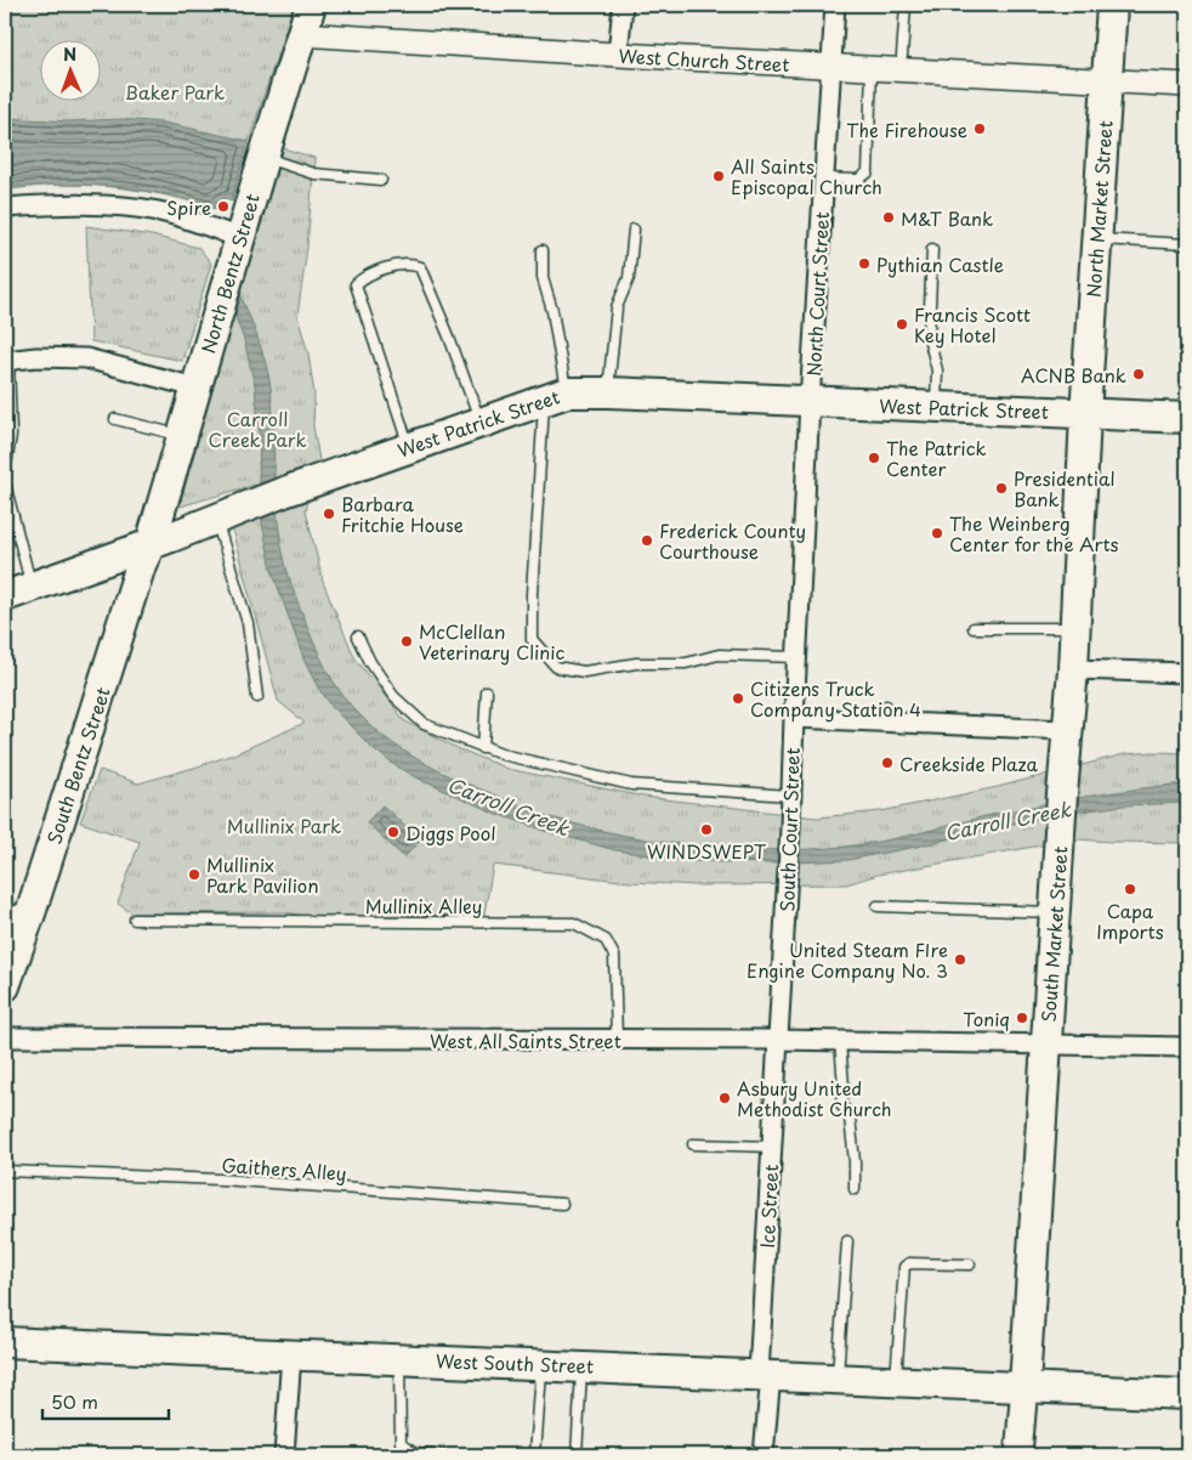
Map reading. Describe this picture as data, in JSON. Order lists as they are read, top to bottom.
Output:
{
  "streets": {
    "main road": [
      "North Market Street",
      "North Bentz Street",
      "West Patrick Street",
      "South Bentz Street",
      "South Market Street",
      "West South Street"
    ],
    "street": [
      "West Church Street",
      "North Court Street",
      "South Court Street",
      "West All Saints Street",
      "Ice Street"
    ],
    "lane": ["Mullinix Alley", "Gaithers Alley"]
  },
  "crossings": [
    ["West Church Street", "North Market Street"],
    ["West Church Street", "North Bentz Street"],
    ["West Church Street", "North Court Street"],
    ["North Market Street", "West Patrick Street"],
    ["North Market Street", "South Market Street"],
    ["North Bentz Street", "West Patrick Street"],
    ["North Bentz Street", "South Bentz Street"],
    ["North Court Street", "West Patrick Street"],
    ["North Court Street", "South Court Street"],
    ["West Patrick Street", "South Bentz Street"],
    ["West Patrick Street", "South Court Street"],
    ["West Patrick Street", "South Market Street"],
    ["South Court Street", "West All Saints Street"],
    ["South Court Street", "Ice Street"],
    ["Mullinix Alley", "West All Saints Street"],
    ["South Market Street", "West All Saints Street"],
    ["South Market Street", "West South Street"],
    ["West All Saints Street", "Ice Street"],
    ["Ice Street", "West South Street"]
  ],
  "water": ["Carroll Creek"],
  "parks": ["Baker Park", "Carroll Creek Park", "Mullinix Park"],
  "places": [
    "The Firehouse",
    "All Saints Episcopal Church",
    "Spire",
    "M&T Bank",
    "Pythian Castle",
    "Francis Scott Key Hotel",
    "ACNB Bank",
    "The Patrick Center",
    "Presidential Bank",
    "Barbara Fritchie House",
    "The Weinberg Center for the Arts",
    "Frederick County Courthouse",
    "McClellan Veterinary Clinic",
    "Citizens Truck Company Station 4",
    "Creekside Plaza",
    "WINDSWEPT",
    "Diggs Pool",
    "Mullinix Park Pavilion",
    "Capa Imports",
    "United Steam FIre Engine Company No. 3",
    "Toniq",
    "Asbury United Methodist Church"
  ],
  "scale_bar": "50 m",
  "north": "top"
}
